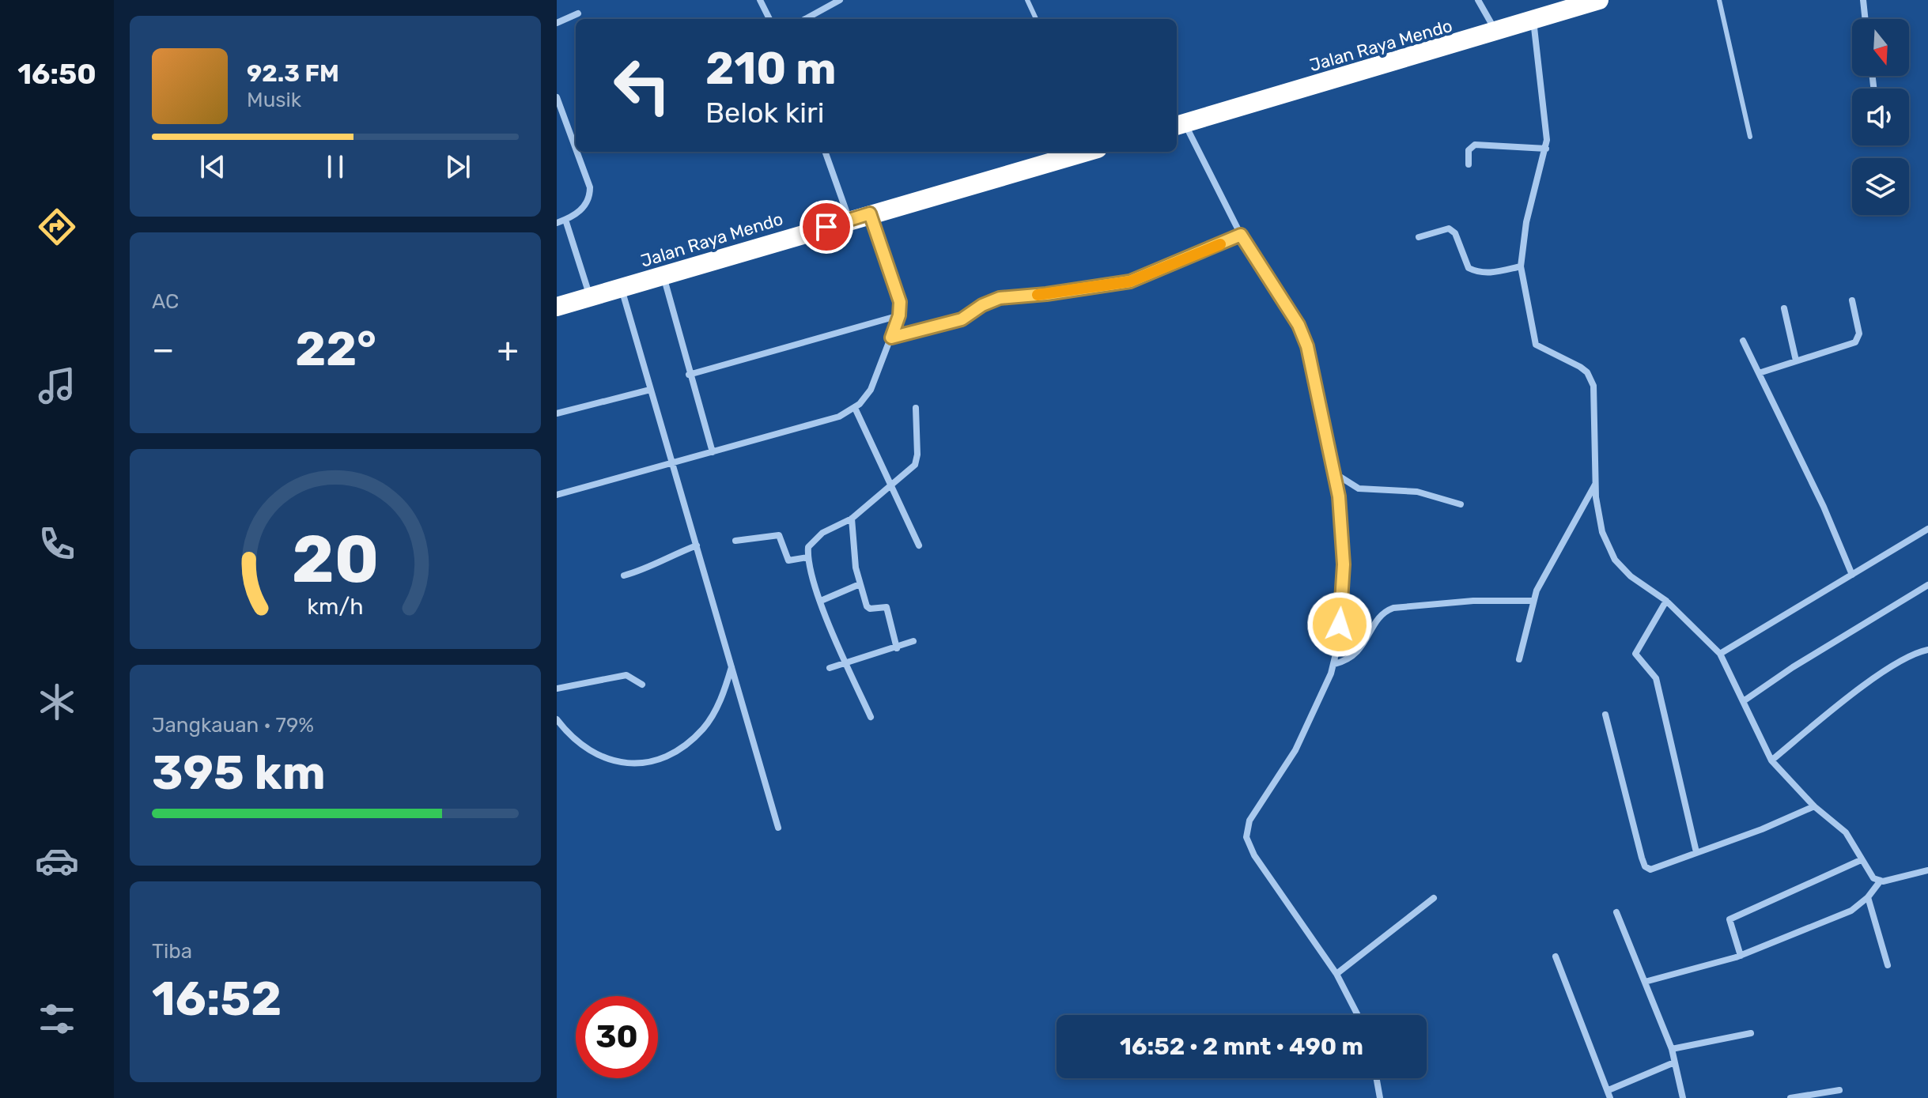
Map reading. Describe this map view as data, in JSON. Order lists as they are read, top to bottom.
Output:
{
  "streets": {
    "highway": ["Jalan Raya Mendo"]
  },
  "north": "bottom",
  "page": {
    "tabs": "16:50",
    "turn": ["210 m", "Belok kiri"],
    "song": ["92.3 FM", "Musik"],
    "tile": [
      "AC",
      ["Jangkauan · 79%", "395 km"],
      ["Tiba", "16:52"]
    ],
    "heat": ["−", "22°", "+"],
    "limit": "30",
    "trip": "16:52 · 2 mnt · 490 m",
    "gauge": ["20", "km/h"]
  }
}
